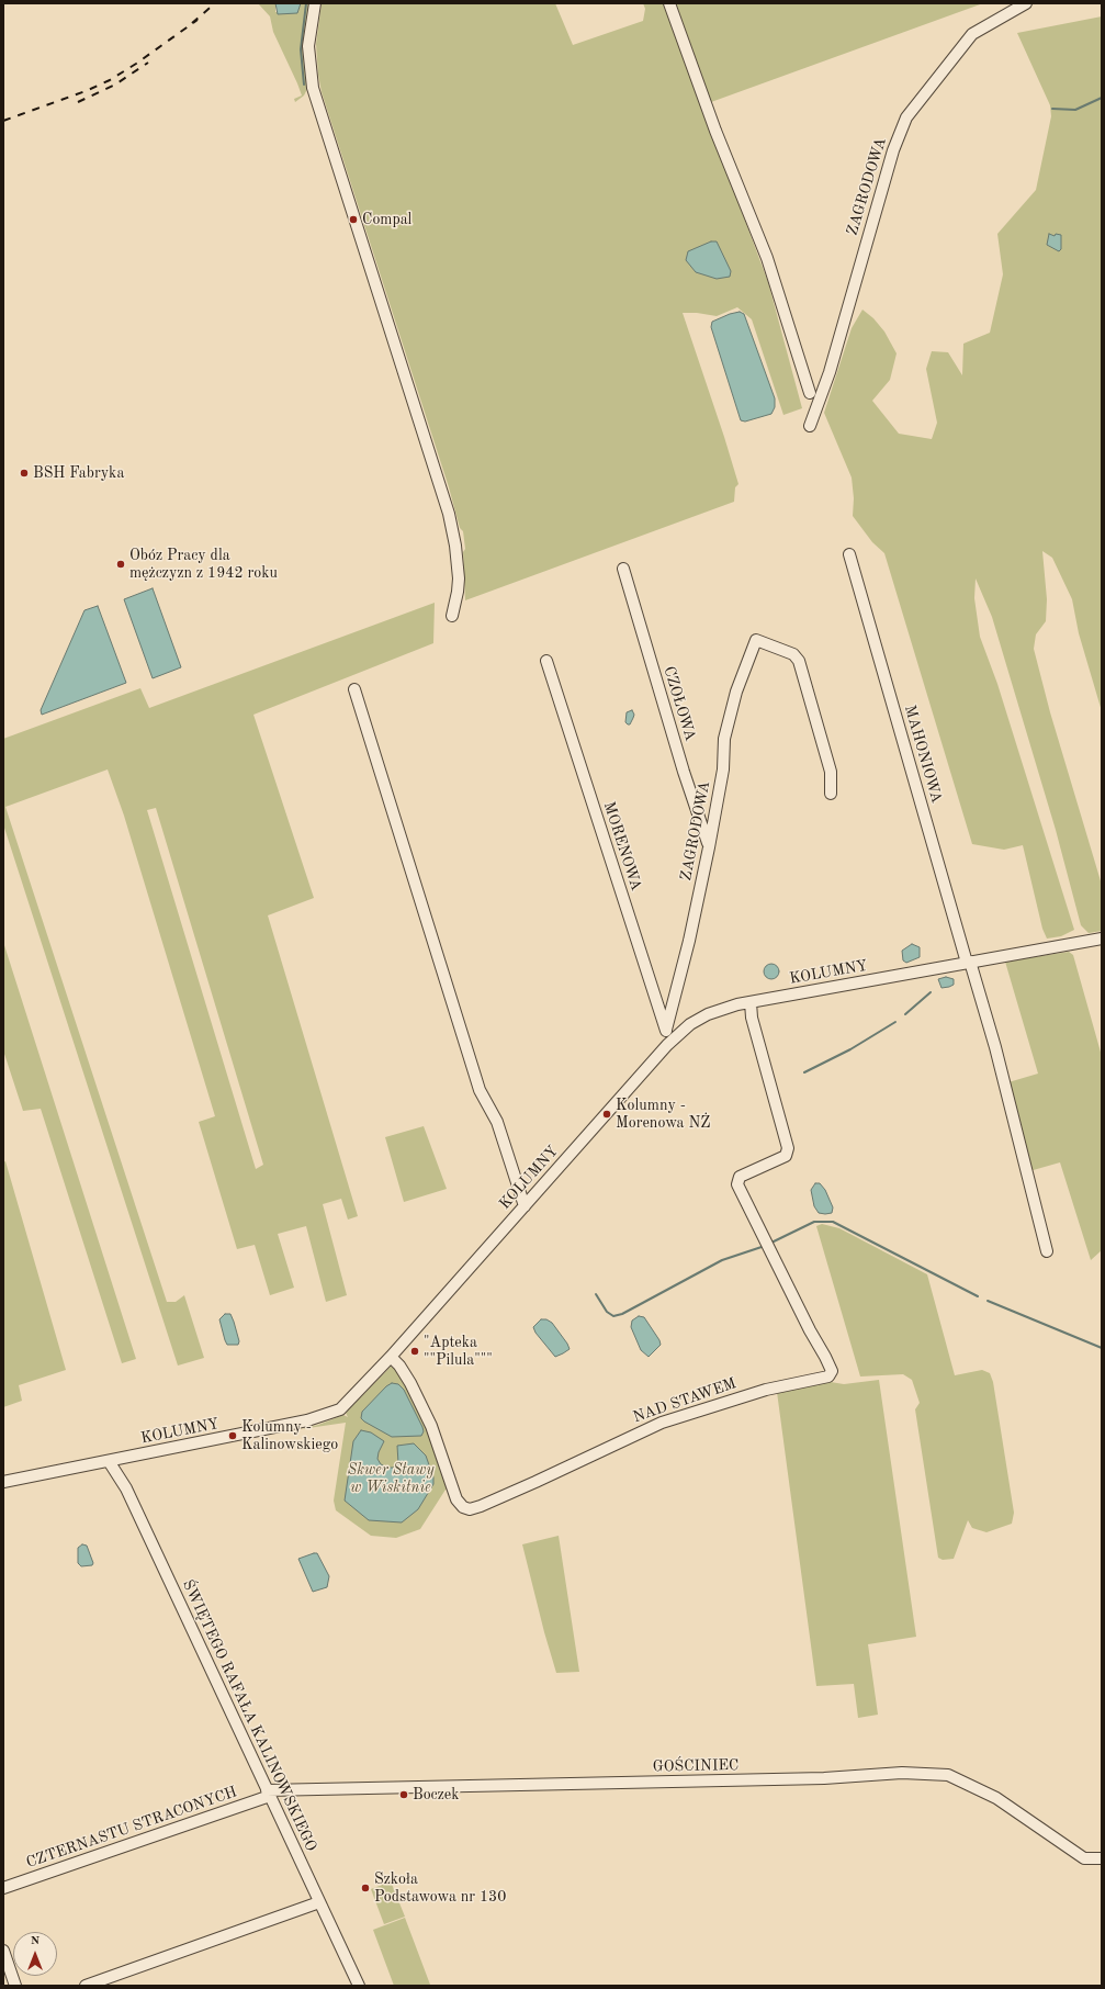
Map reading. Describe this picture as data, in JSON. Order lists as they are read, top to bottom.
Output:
{
  "streets": {
    "street": [
      "ZAGRODOWA",
      "CZOŁOWA",
      "MAHONIOWA",
      "MORENOWA",
      "KOLUMNY",
      "NAD STAWEM",
      "ŚWIĘTEGO RAFAŁA KALINOWSKIEGO",
      "GOŚCINIEC",
      "CZTERNASTU STRACONYCH"
    ]
  },
  "crossings": [
    ["ZAGRODOWA", "CZOŁOWA"],
    ["ZAGRODOWA", "MORENOWA"],
    ["MAHONIOWA", "KOLUMNY"],
    ["MORENOWA", "KOLUMNY"],
    ["KOLUMNY", "NAD STAWEM"],
    ["KOLUMNY", "ŚWIĘTEGO RAFAŁA KALINOWSKIEGO"],
    ["ŚWIĘTEGO RAFAŁA KALINOWSKIEGO", "GOŚCINIEC"],
    ["ŚWIĘTEGO RAFAŁA KALINOWSKIEGO", "CZTERNASTU STRACONYCH"],
    ["GOŚCINIEC", "CZTERNASTU STRACONYCH"]
  ],
  "parks": ["Skwer Stawy w Wiskitnie"],
  "places": [
    "Compal",
    "BSH Fabryka",
    "Obóz Pracy dla mężczyzn z 1942 roku",
    "Kolumny - Morenowa NŻ",
    "\"Apteka \"\"Pilula\"\"\"",
    "Kolumny - Kalinowskiego",
    "Boczek",
    "Szkoła Podstawowa nr 130"
  ],
  "north": "top"
}
